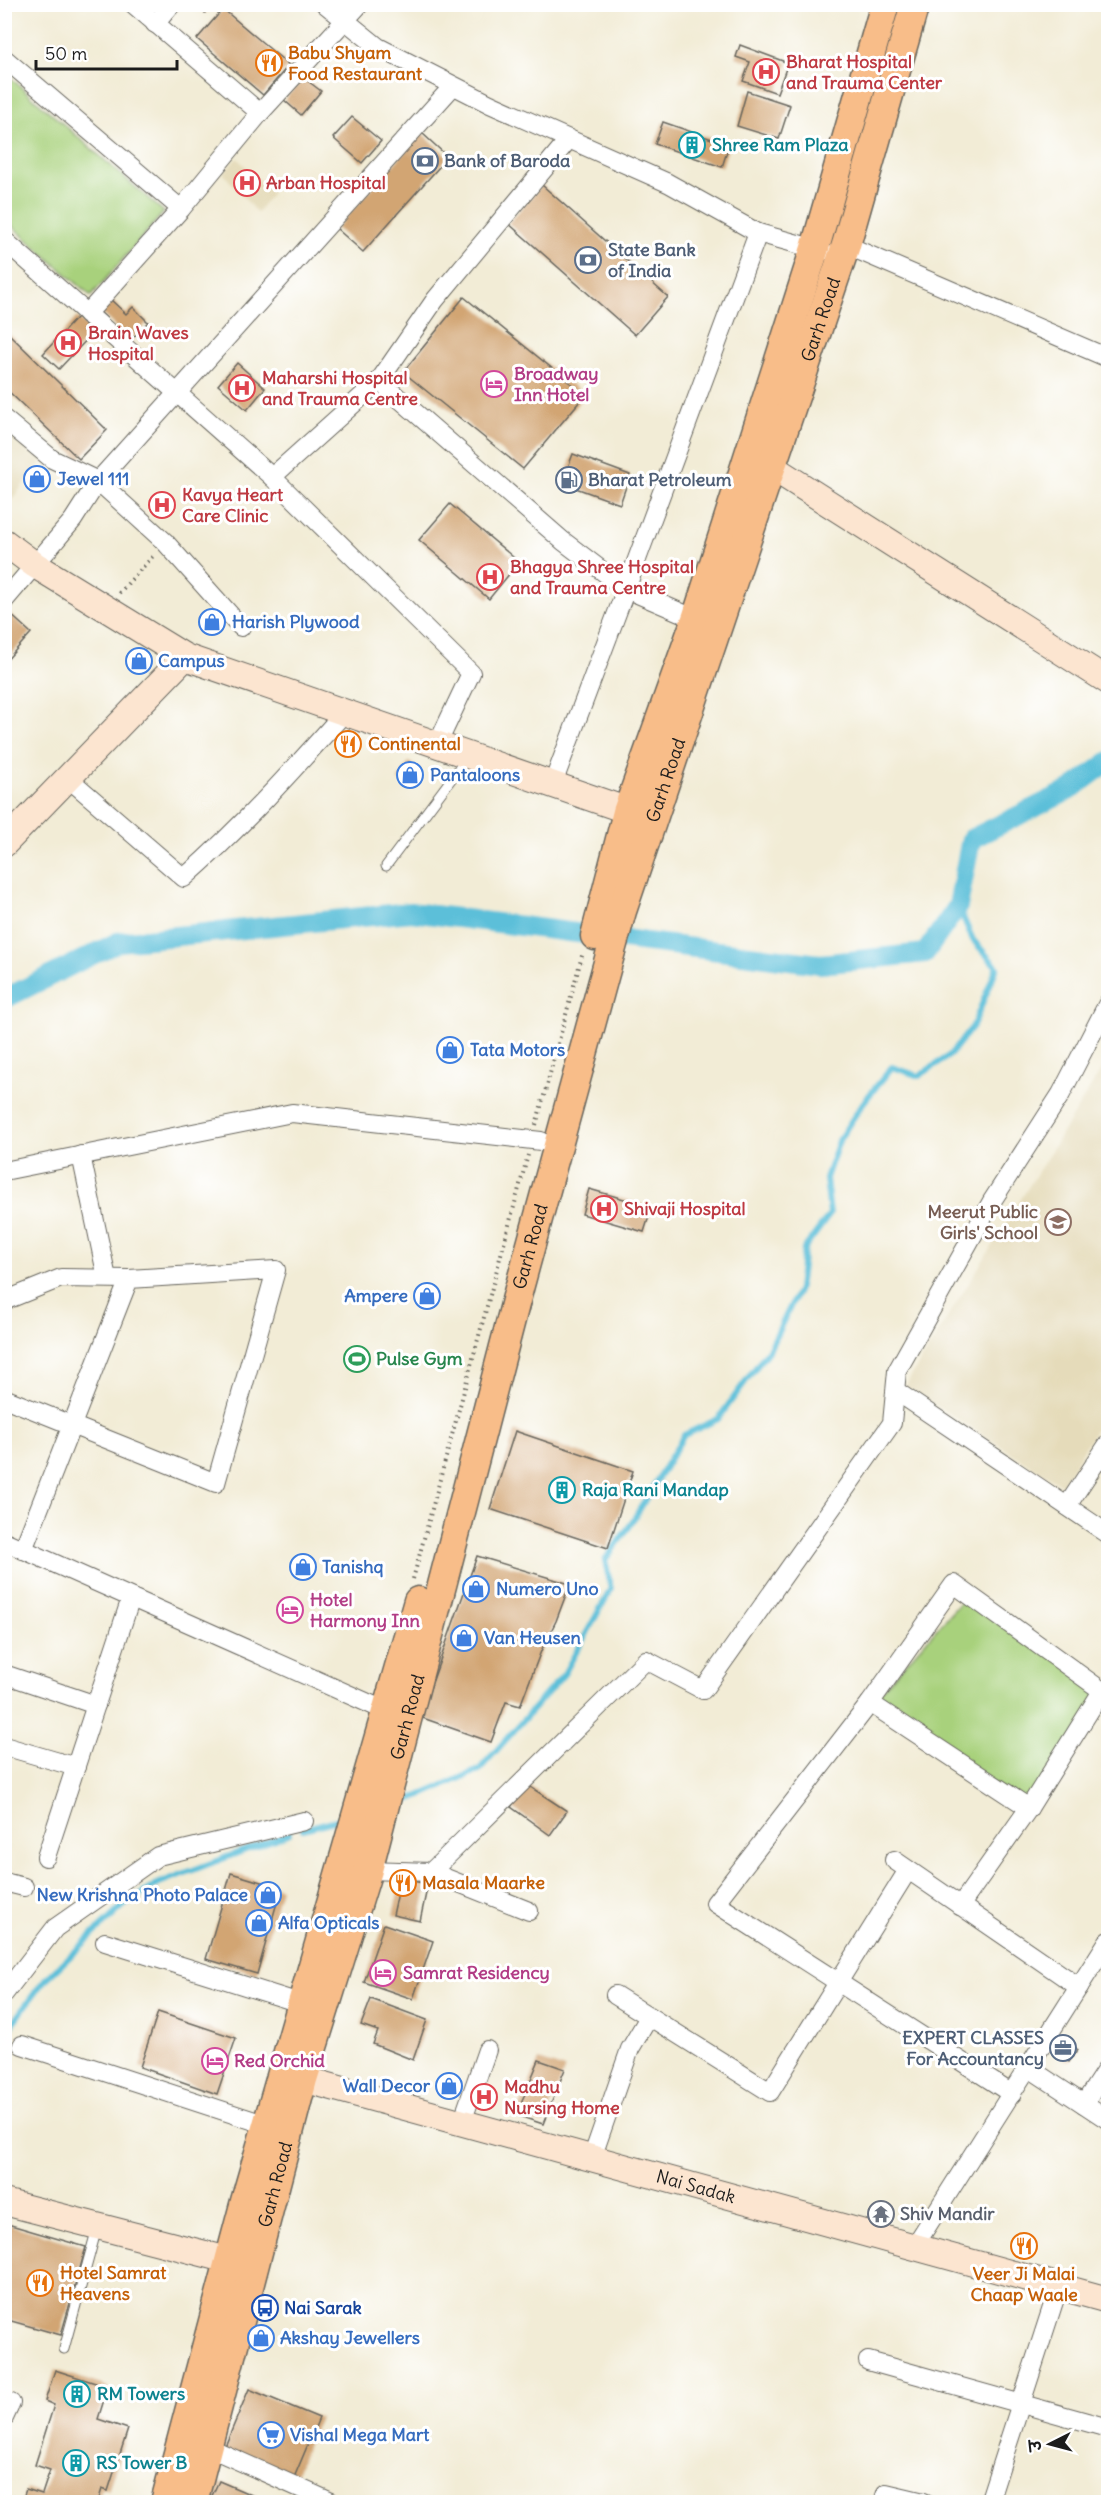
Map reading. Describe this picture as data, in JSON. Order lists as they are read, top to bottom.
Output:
{
  "streets": {
    "main road": ["Garh Road"],
    "street": ["Nai Sadak"]
  },
  "crossings": [
    ["Garh Road", "Nai Sadak"]
  ],
  "places": {
    "restaurant": [
      "Babu Shyam Food Restaurant",
      "Continental",
      "Masala Maarke",
      "Veer Ji Malai Chaap Waale",
      "Hotel Samrat Heavens"
    ],
    "hospital": [
      "Bharat Hospital and Trauma Center",
      "Arban Hospital",
      "Brain Waves Hospital",
      "Maharshi Hospital and Trauma Centre",
      "Kavya Heart Care Clinic",
      "Bhagya Shree Hospital and Trauma Centre",
      "Shivaji Hospital",
      "Madhu Nursing Home"
    ],
    "building": [
      "Shree Ram Plaza",
      "Raja Rani Mandap",
      "RM Towers",
      "RS Tower B"
    ],
    "bank": ["Bank of Baroda", "State Bank of India"],
    "hotel": [
      "Broadway Inn Hotel",
      "Hotel Harmony Inn",
      "Samrat Residency",
      "Red Orchid"
    ],
    "shop": [
      "Jewel 111",
      "Harish Plywood",
      "Campus",
      "Pantaloons",
      "Tata Motors",
      "Ampere",
      "Tanishq",
      "Numero Uno",
      "Van Heusen",
      "New Krishna Photo Palace",
      "Alfa Opticals",
      "Wall Decor",
      "Akshay Jewellers"
    ],
    "fuel station": ["Bharat Petroleum"],
    "school or university": ["Meerut Public Girls' School"],
    "sports": ["Pulse Gym"],
    "office": ["EXPERT CLASSES For Accountancy"],
    "temple": ["Shiv Mandir"],
    "bus stop": ["Nai Sarak"],
    "supermarket": ["Vishal Mega Mart"]
  },
  "scale_bar": "50 m",
  "north": "left"
}
